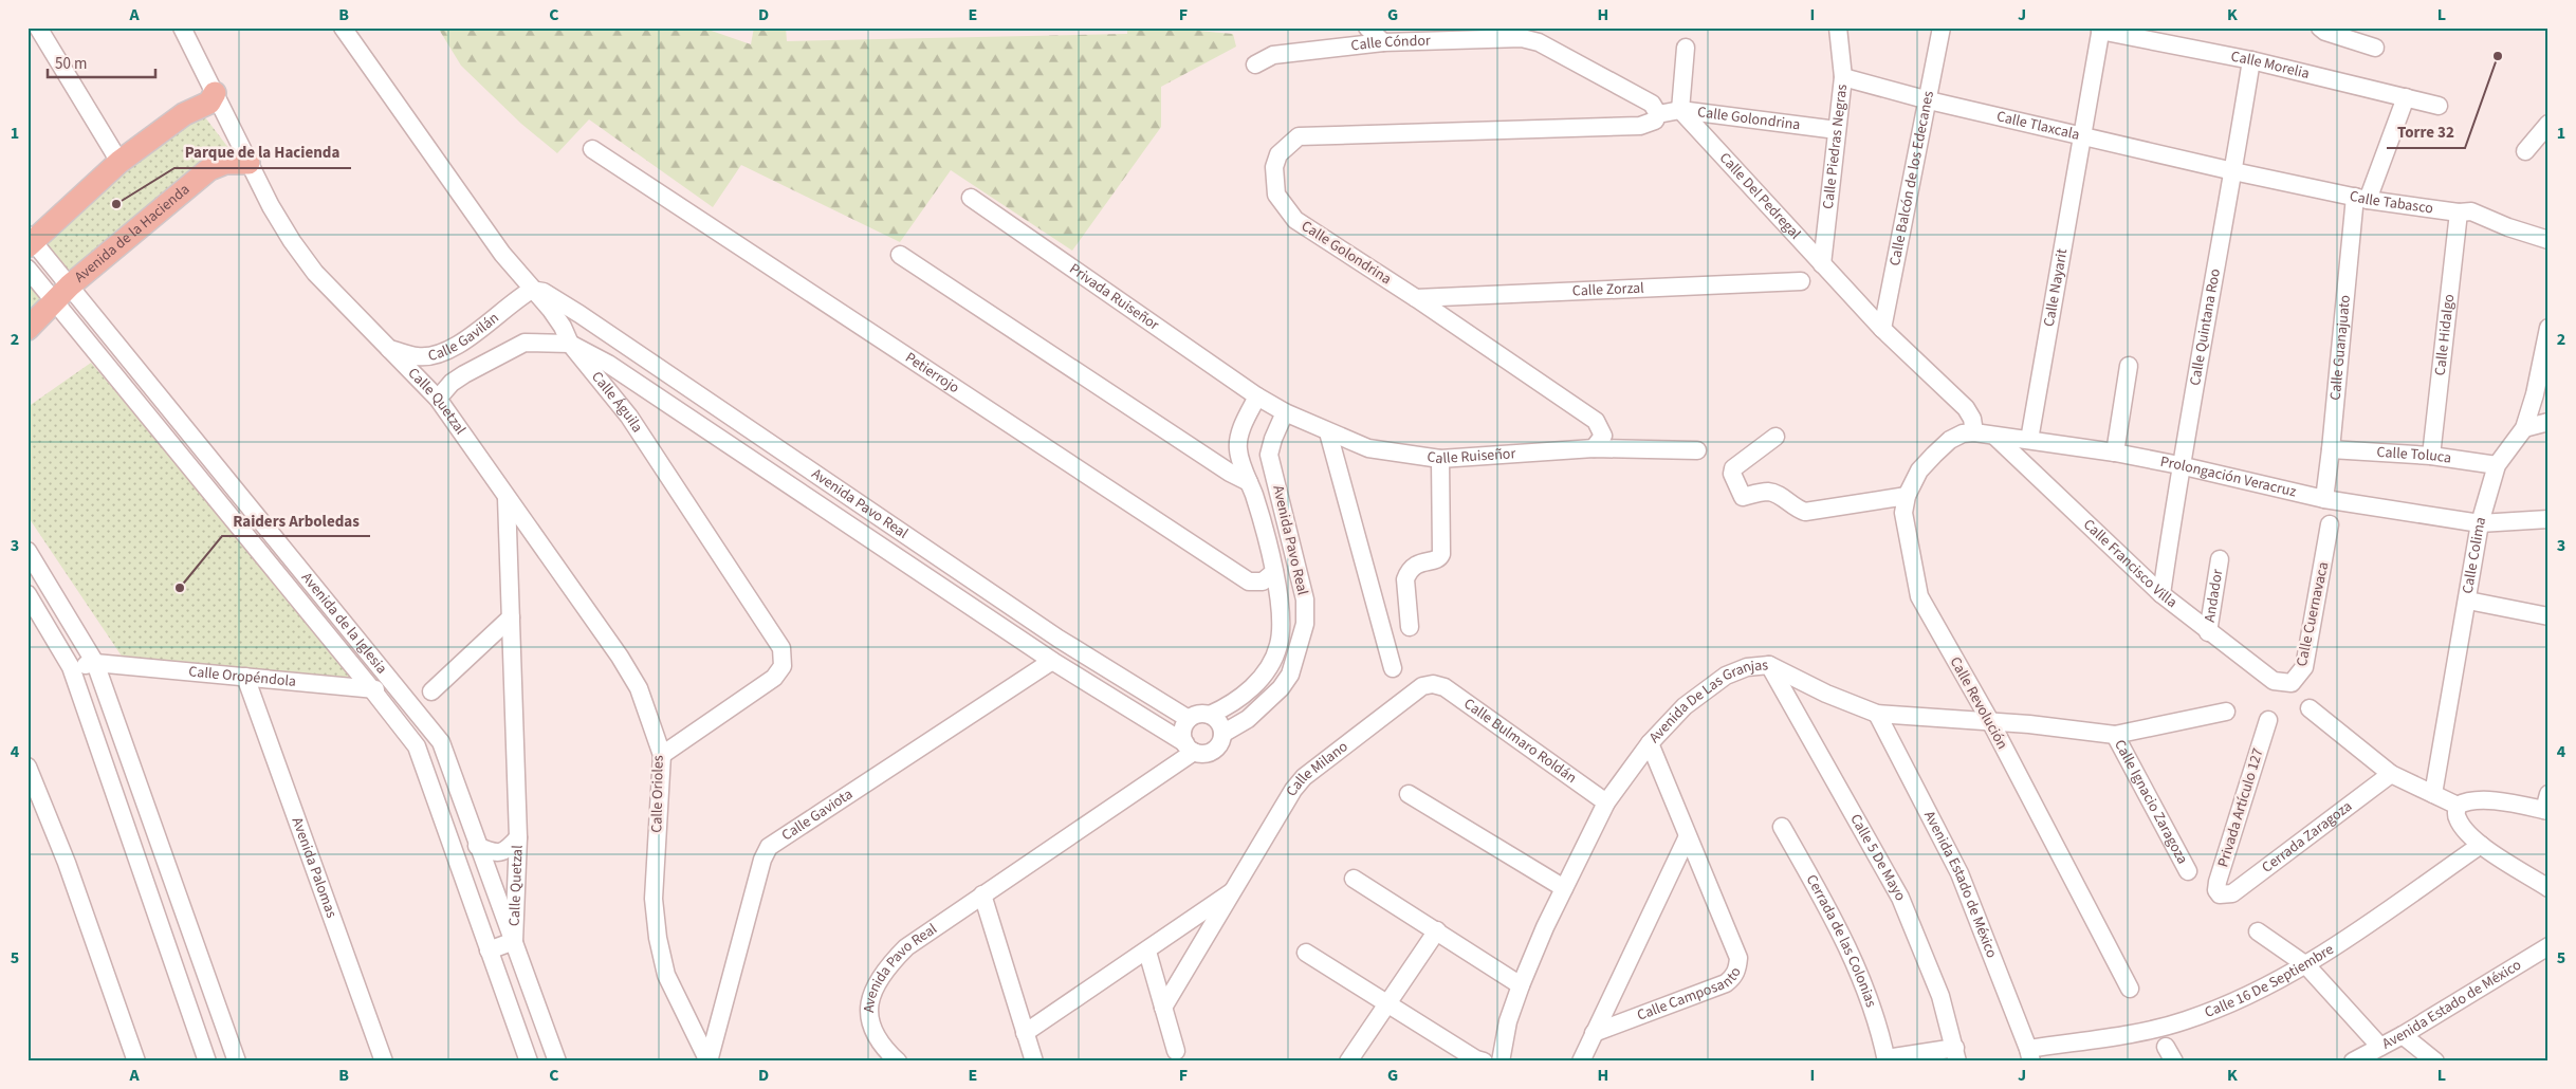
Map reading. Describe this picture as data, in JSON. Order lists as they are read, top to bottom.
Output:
{
  "streets": {
    "main road": ["Avenida de la Hacienda"],
    "street": [
      "Calle Cóndor",
      "Calle Morelia",
      "Calle Golondrina",
      "Calle Tlaxcala",
      "Calle Piedras Negras",
      "Calle Balcón de los Edecanes",
      "Calle Del Pedregal",
      "Calle Tabasco",
      "Calle Nayarit",
      "Calle Zorzal",
      "Privada Ruiseñor",
      "Calle Quintana Roo",
      "Calle Gavilán",
      "Calle Hidalgo",
      "Calle Guanajuato",
      "Petierrojo",
      "Calle Quetzal",
      "Calle Águila",
      "Calle Ruiseñor",
      "Calle Toluca",
      "Prolongación Veracruz",
      "Avenida Pavo Real",
      "Calle Colima",
      "Calle Francisco Villa",
      "Andador",
      "Calle Cuernavaca",
      "Avenida de la Iglesia",
      "Calle Oropéndola",
      "Calle Revolución",
      "Avenida De Las Granjas",
      "Calle Bulmaro Roldán",
      "Calle Milano",
      "Calle Orioles",
      "Calle Ignacio Zaragoza",
      "Privada Artículo 127",
      "Calle Gaviota",
      "Cerrada Zaragoza",
      "Calle 5 De Mayo",
      "Avenida Palomas",
      "Avenida Estado de México",
      "Cerrada de las Colonias",
      "Calle 16 De Septiembre",
      "Calle Camposanto"
    ]
  },
  "crossings": [
    ["Calle Cóndor", "Calle Golondrina"],
    ["Calle Morelia", "Calle Nayarit"],
    ["Calle Morelia", "Calle Quintana Roo"],
    ["Calle Morelia", "Calle Guanajuato"],
    ["Calle Golondrina", "Calle Piedras Negras"],
    ["Calle Golondrina", "Calle Del Pedregal"],
    ["Calle Golondrina", "Calle Zorzal"],
    ["Calle Golondrina", "Calle Ruiseñor"],
    ["Calle Tlaxcala", "Calle Piedras Negras"],
    ["Calle Tlaxcala", "Calle Balcón de los Edecanes"],
    ["Calle Tlaxcala", "Calle Tabasco"],
    ["Calle Tlaxcala", "Calle Nayarit"],
    ["Calle Tlaxcala", "Calle Quintana Roo"],
    ["Calle Piedras Negras", "Calle Del Pedregal"],
    ["Calle Balcón de los Edecanes", "Calle Del Pedregal"],
    ["Calle Del Pedregal", "Prolongación Veracruz"],
    ["Calle Del Pedregal", "Calle Revolución"],
    ["Calle Tabasco", "Calle Quintana Roo"],
    ["Calle Tabasco", "Calle Hidalgo"],
    ["Calle Tabasco", "Calle Guanajuato"],
    ["Avenida de la Hacienda", "Calle Quetzal"],
    ["Avenida de la Hacienda", "Avenida de la Iglesia"],
    ["Calle Nayarit", "Prolongación Veracruz"],
    ["Privada Ruiseñor", "Calle Ruiseñor"],
    ["Privada Ruiseñor", "Avenida Pavo Real"],
    ["Calle Quintana Roo", "Prolongación Veracruz"],
    ["Calle Quintana Roo", "Calle Francisco Villa"],
    ["Calle Gavilán", "Calle Quetzal"],
    ["Calle Gavilán", "Calle Águila"],
    ["Calle Gavilán", "Avenida Pavo Real"],
    ["Calle Hidalgo", "Calle Toluca"],
    ["Calle Guanajuato", "Calle Toluca"],
    ["Calle Guanajuato", "Prolongación Veracruz"],
    ["Petierrojo", "Avenida Pavo Real"],
    ["Calle Quetzal", "Avenida de la Iglesia"],
    ["Calle Quetzal", "Calle Orioles"],
    ["Calle Águila", "Avenida Pavo Real"],
    ["Calle Águila", "Calle Orioles"],
    ["Calle Ruiseñor", "Avenida Pavo Real"],
    ["Calle Toluca", "Calle Colima"],
    ["Prolongación Veracruz", "Calle Colima"],
    ["Prolongación Veracruz", "Calle Francisco Villa"],
    ["Prolongación Veracruz", "Calle Revolución"],
    ["Avenida Pavo Real", "Calle Gaviota"],
    ["Calle Francisco Villa", "Andador"],
    ["Calle Francisco Villa", "Calle Cuernavaca"],
    ["Avenida de la Iglesia", "Calle Oropéndola"],
    ["Calle Oropéndola", "Avenida Palomas"],
    ["Calle Revolución", "Avenida De Las Granjas"],
    ["Avenida De Las Granjas", "Calle Bulmaro Roldán"],
    ["Avenida De Las Granjas", "Calle Ignacio Zaragoza"],
    ["Avenida De Las Granjas", "Calle 5 De Mayo"],
    ["Avenida De Las Granjas", "Avenida Estado de México"],
    ["Avenida De Las Granjas", "Calle Camposanto"],
    ["Calle Bulmaro Roldán", "Calle Milano"],
    ["Calle Orioles", "Calle Gaviota"],
    ["Privada Artículo 127", "Cerrada Zaragoza"],
    ["Avenida Estado de México", "Calle 16 De Septiembre"]
  ],
  "places": ["Torre 32", "Parque de la Hacienda", "Raiders Arboledas"],
  "scale_bar": "50 m",
  "grid": {
    "columns": [
      "A",
      "B",
      "C",
      "D",
      "E",
      "F",
      "G",
      "H",
      "I",
      "J",
      "K",
      "L"
    ],
    "rows": [
      "1",
      "2",
      "3",
      "4",
      "5"
    ]
  }
}
